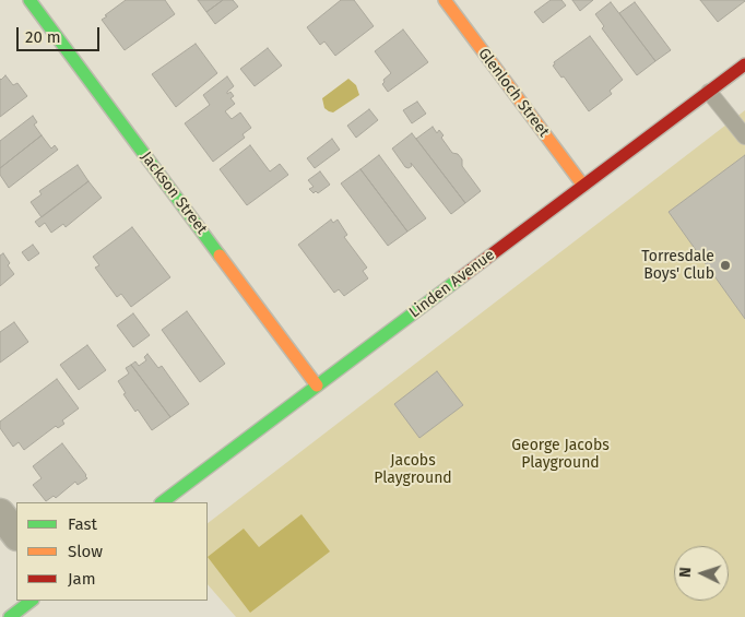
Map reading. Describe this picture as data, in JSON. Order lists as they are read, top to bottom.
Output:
{
  "streets": {
    "street": ["Glenloch Street", "Jackson Street", "Linden Avenue"]
  },
  "crossings": [
    ["Glenloch Street", "Linden Avenue"],
    ["Jackson Street", "Linden Avenue"]
  ],
  "parks": ["George Jacobs Playground", "Jacobs Playground"],
  "places": ["Torresdale Boys' Club"],
  "legend": ["Fast", "Slow", "Jam"],
  "scale_bar": "20 m",
  "north": "left"
}
